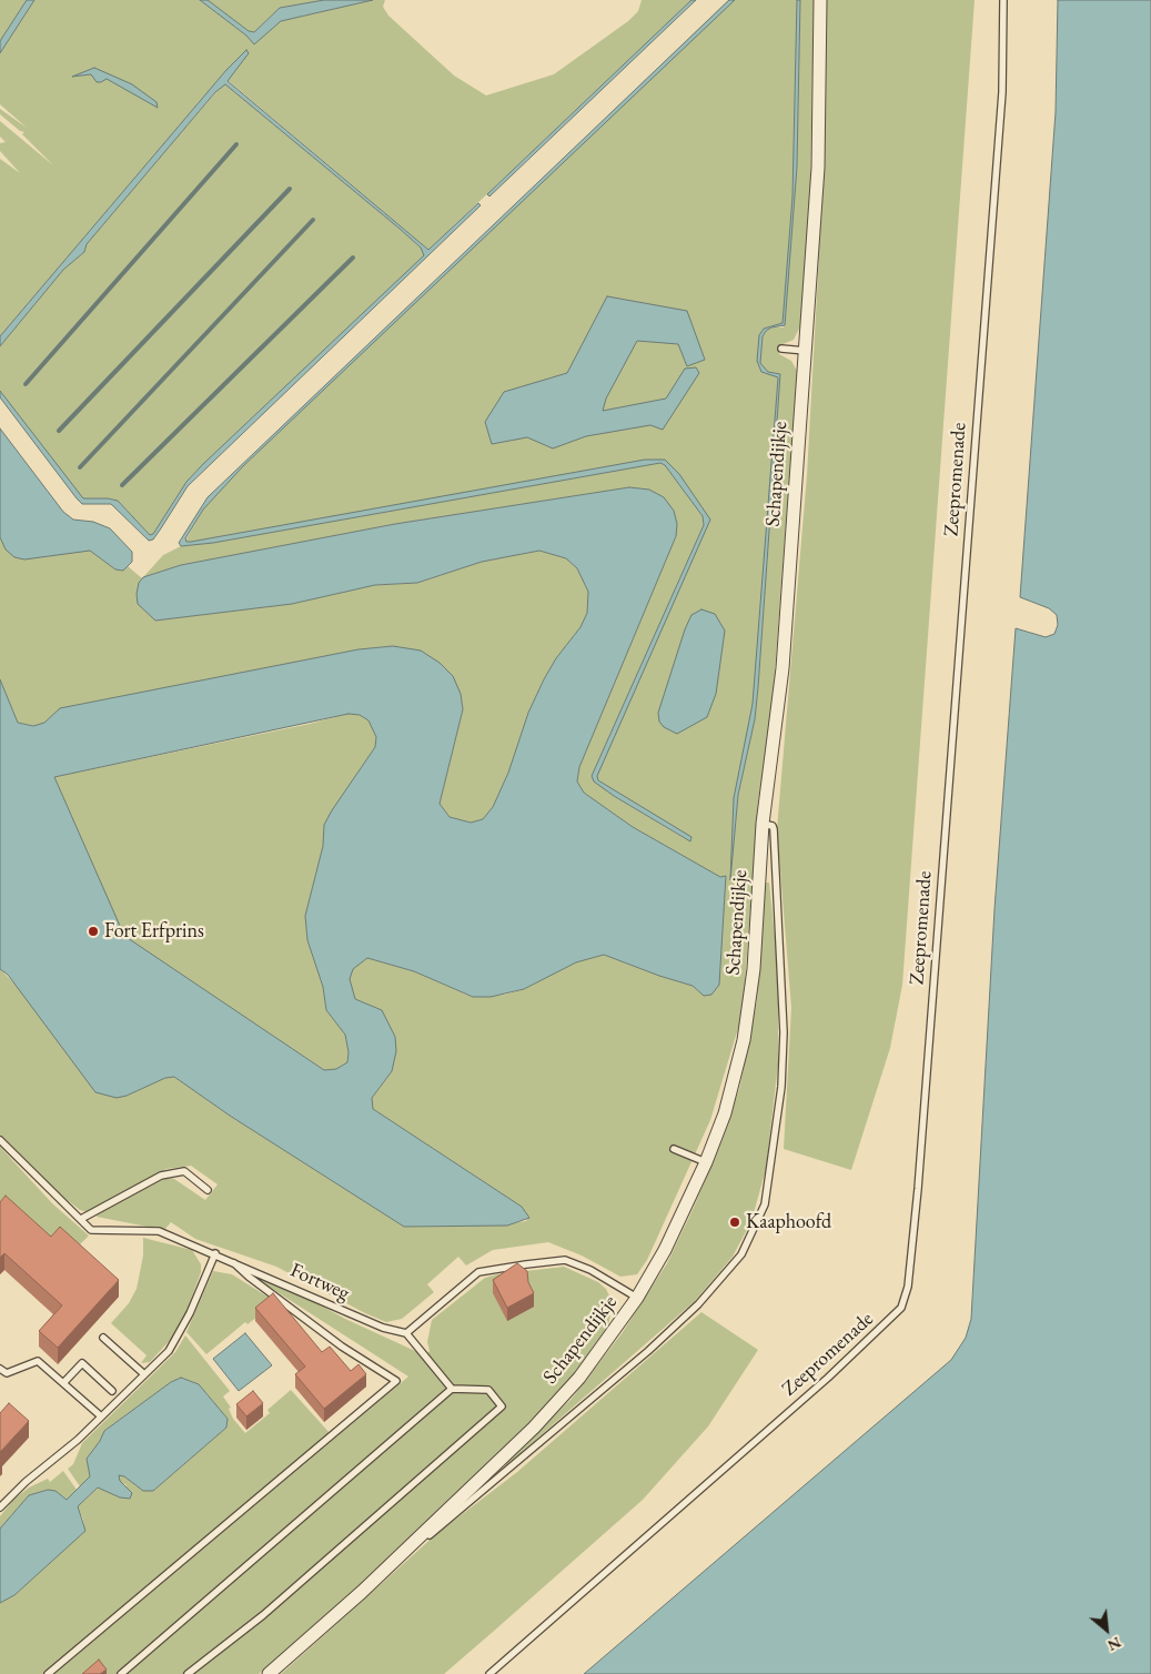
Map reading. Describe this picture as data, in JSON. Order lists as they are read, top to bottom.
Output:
{
  "streets": {
    "street": ["Schapendijkje"],
    "lane": ["Zeepromenade", "Fortweg"]
  },
  "places": ["Fort Erfprins", "Kaaphoofd"],
  "north": "bottom right"
}
